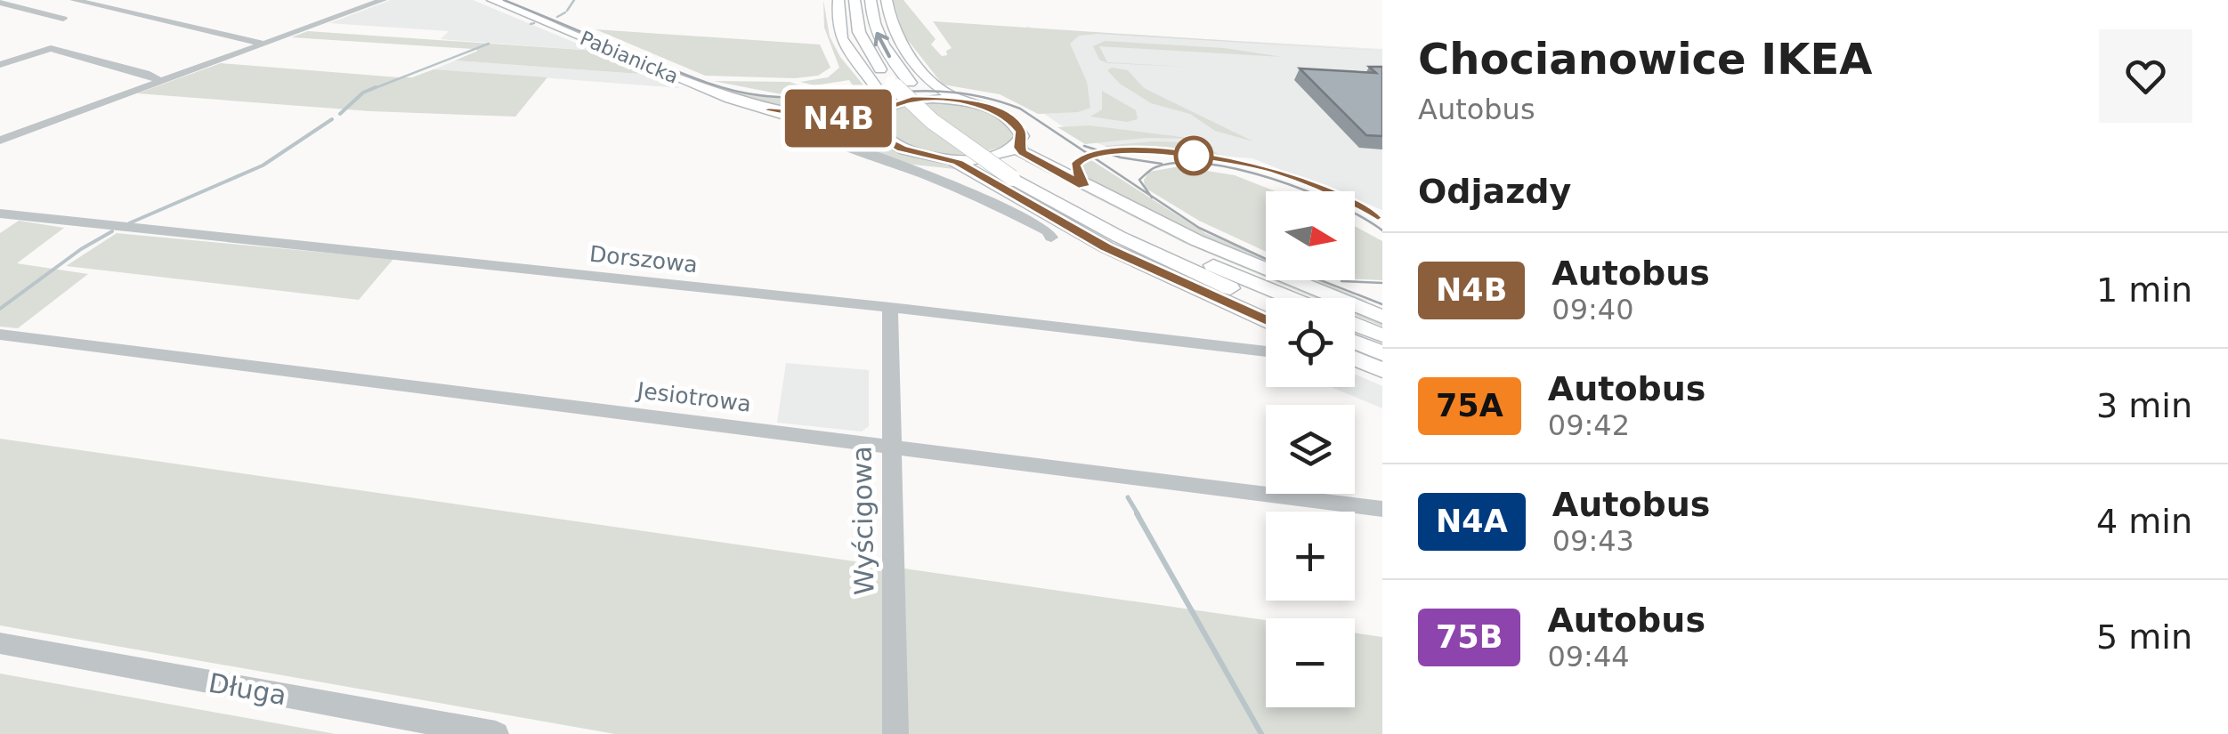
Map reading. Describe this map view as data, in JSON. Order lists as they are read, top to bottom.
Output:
{
  "streets": {
    "main road": ["Pabianicka"],
    "street": [
      "Dorszowa",
      "Jesiotrowa",
      "Wyścigowa",
      "Długa"
    ]
  },
  "crossings": [
    ["Dorszowa", "Wyścigowa"],
    ["Jesiotrowa", "Wyścigowa"]
  ],
  "lines": ["bus line N4B"],
  "north": "right",
  "page": {
    "on_map": "N4B",
    "heading": [
      ["Chocianowice IKEA", "Autobus"],
      "Odjazdy"
    ],
    "map_buttons": ["+", "−"],
    "list": [
      {
        "mark": "N4B",
        "name": "Autobus",
        "note": "09:40",
        "value": "1 min"
      },
      {
        "mark": "75A",
        "name": "Autobus",
        "note": "09:42",
        "value": "3 min"
      },
      {
        "mark": "N4A",
        "name": "Autobus",
        "note": "09:43",
        "value": "4 min"
      },
      {
        "mark": "75B",
        "name": "Autobus",
        "note": "09:44",
        "value": "5 min"
      }
    ]
  }
}
